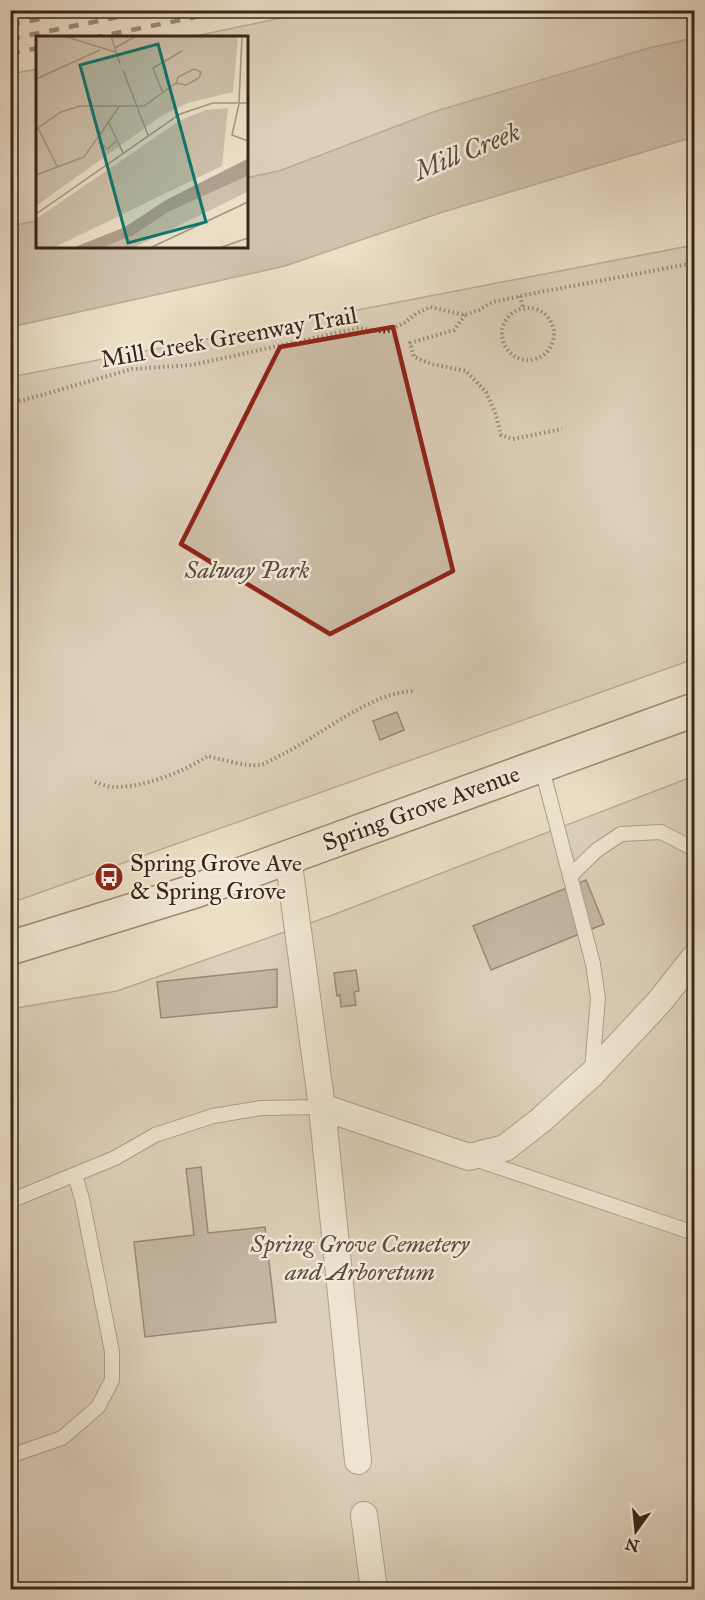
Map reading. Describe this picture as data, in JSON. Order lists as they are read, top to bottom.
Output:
{
  "streets": {
    "main road": ["Spring Grove Avenue"],
    "path": ["Mill Creek Greenway Trail"]
  },
  "water": ["Mill Creek"],
  "parks": ["Salway Park", "Spring Grove Cemetery and Arboretum"],
  "places": {
    "bus stop": ["Spring Grove Ave & Spring Grove"]
  },
  "north": "bottom"
}
